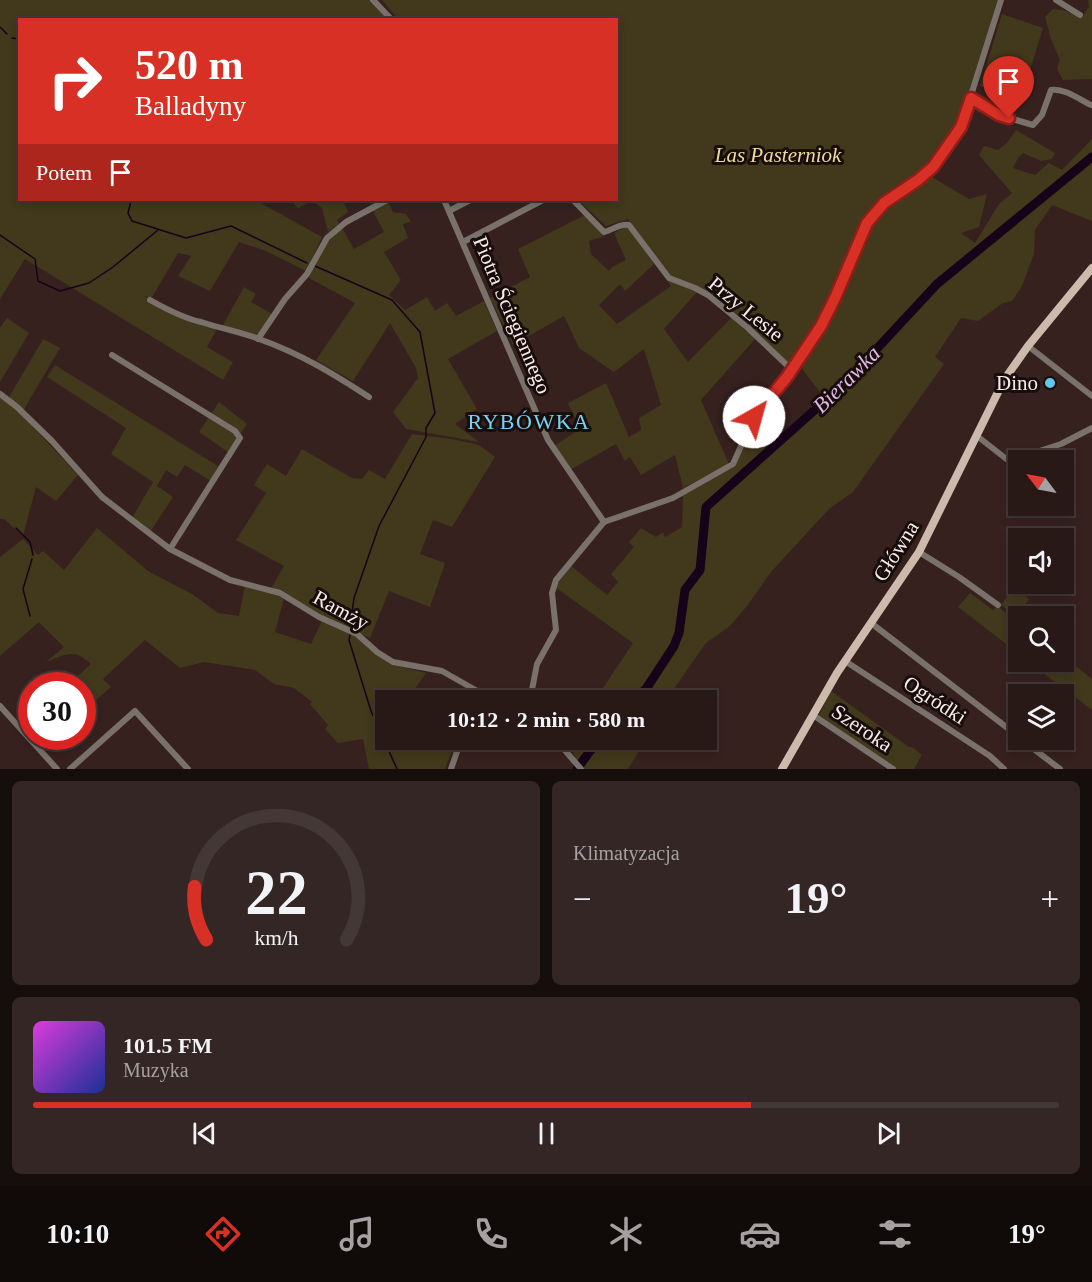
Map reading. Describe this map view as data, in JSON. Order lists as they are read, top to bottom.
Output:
{
  "streets": {
    "main road": ["Główna"],
    "street": [
      "Przy Lesie",
      "Piotra Ściegiennego",
      "Ramży",
      "Ogródki",
      "Szeroka"
    ]
  },
  "crossings": [
    ["Główna", "Ogródki"],
    ["Główna", "Szeroka"]
  ],
  "districts": ["RYBÓWKA"],
  "water": ["Bierawka"],
  "parks": ["Las Pasterniok"],
  "places": ["Dino"],
  "north": "top left",
  "page": {
    "turn": ["520 m", "Balladyny"],
    "then": "Potem",
    "limit": "30",
    "trip": "10:12 · 2 min · 580 m",
    "tile": "Klimatyzacja",
    "heat": ["−", "19°", "+"],
    "song": ["101.5 FM", "Muzyka"],
    "tabs": ["10:10", "19°"],
    "gauge": ["22", "km/h"]
  }
}
